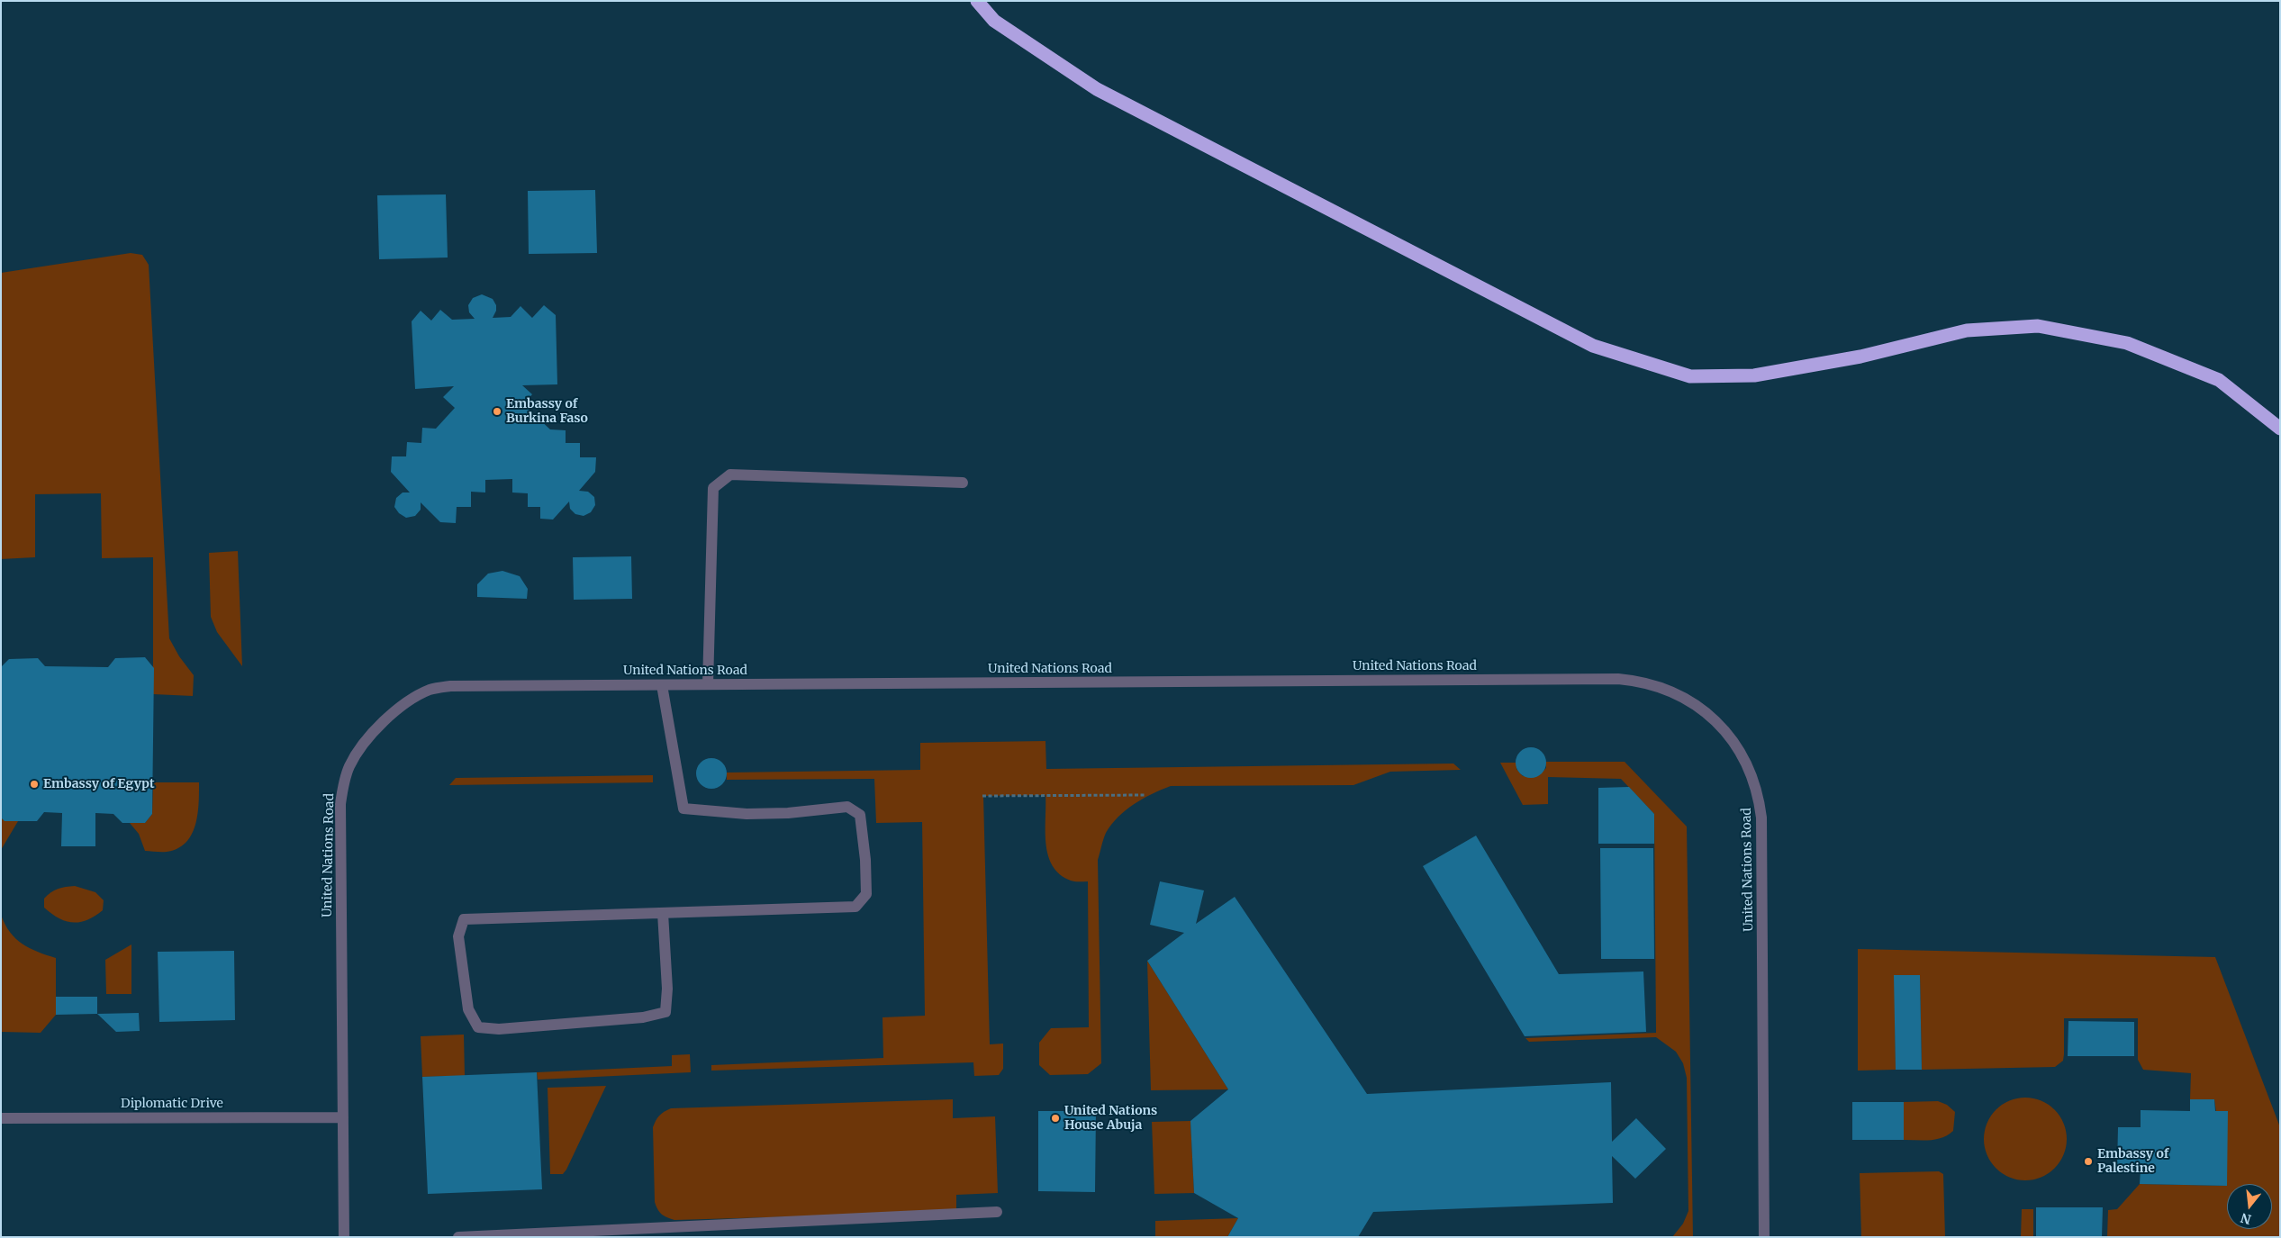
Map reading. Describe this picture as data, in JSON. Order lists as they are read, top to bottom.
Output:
{
  "streets": {
    "street": ["United Nations Road", "Diplomatic Drive"]
  },
  "crossings": [
    ["United Nations Road", "Diplomatic Drive"]
  ],
  "places": [
    "Embassy of Burkina Faso",
    "Embassy of Egypt",
    "United Nations House Abuja",
    "Embassy of Palestine"
  ],
  "north": "bottom"
}
